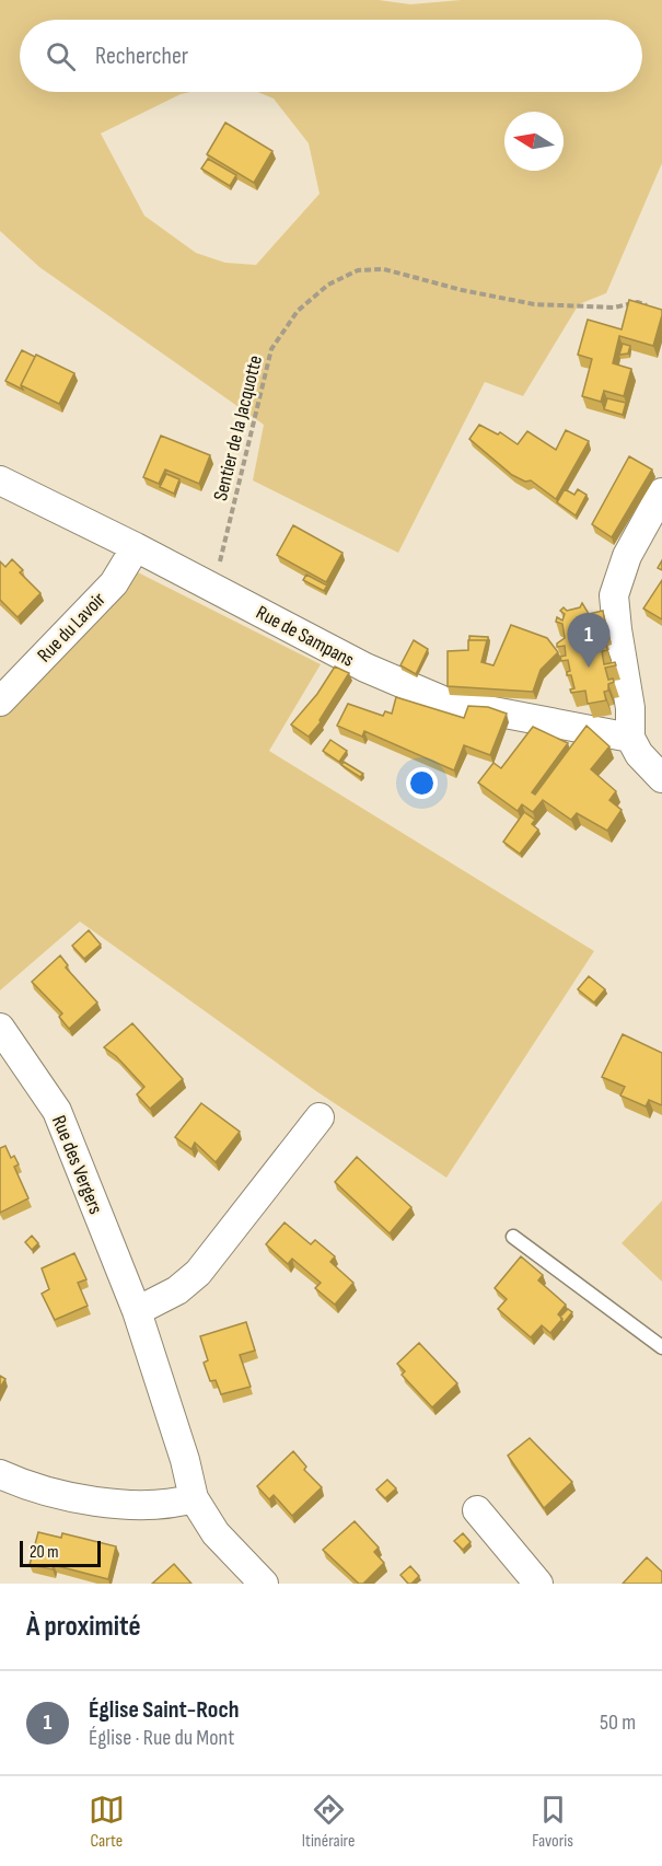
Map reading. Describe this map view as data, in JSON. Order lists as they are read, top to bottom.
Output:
{
  "streets": {
    "street": ["Rue du Lavoir", "Rue de Sampans", "Rue des Vergers"],
    "path": ["Sentier de la Jacquotte"]
  },
  "crossings": [
    ["Sentier de la Jacquotte", "Rue de Sampans"],
    ["Rue du Lavoir", "Rue de Sampans"]
  ],
  "scale_bar": "20 m",
  "north": "left",
  "page": {
    "search": "Rechercher",
    "pins": "1",
    "scale": "20 m",
    "heading": "À proximité",
    "list": [
      {
        "mark": "1",
        "name": "Église Saint-Roch",
        "note": "Église · Rue du Mont",
        "value": "50 m"
      }
    ],
    "nav": ["Carte", "Itinéraire", "Favoris"]
  }
}
